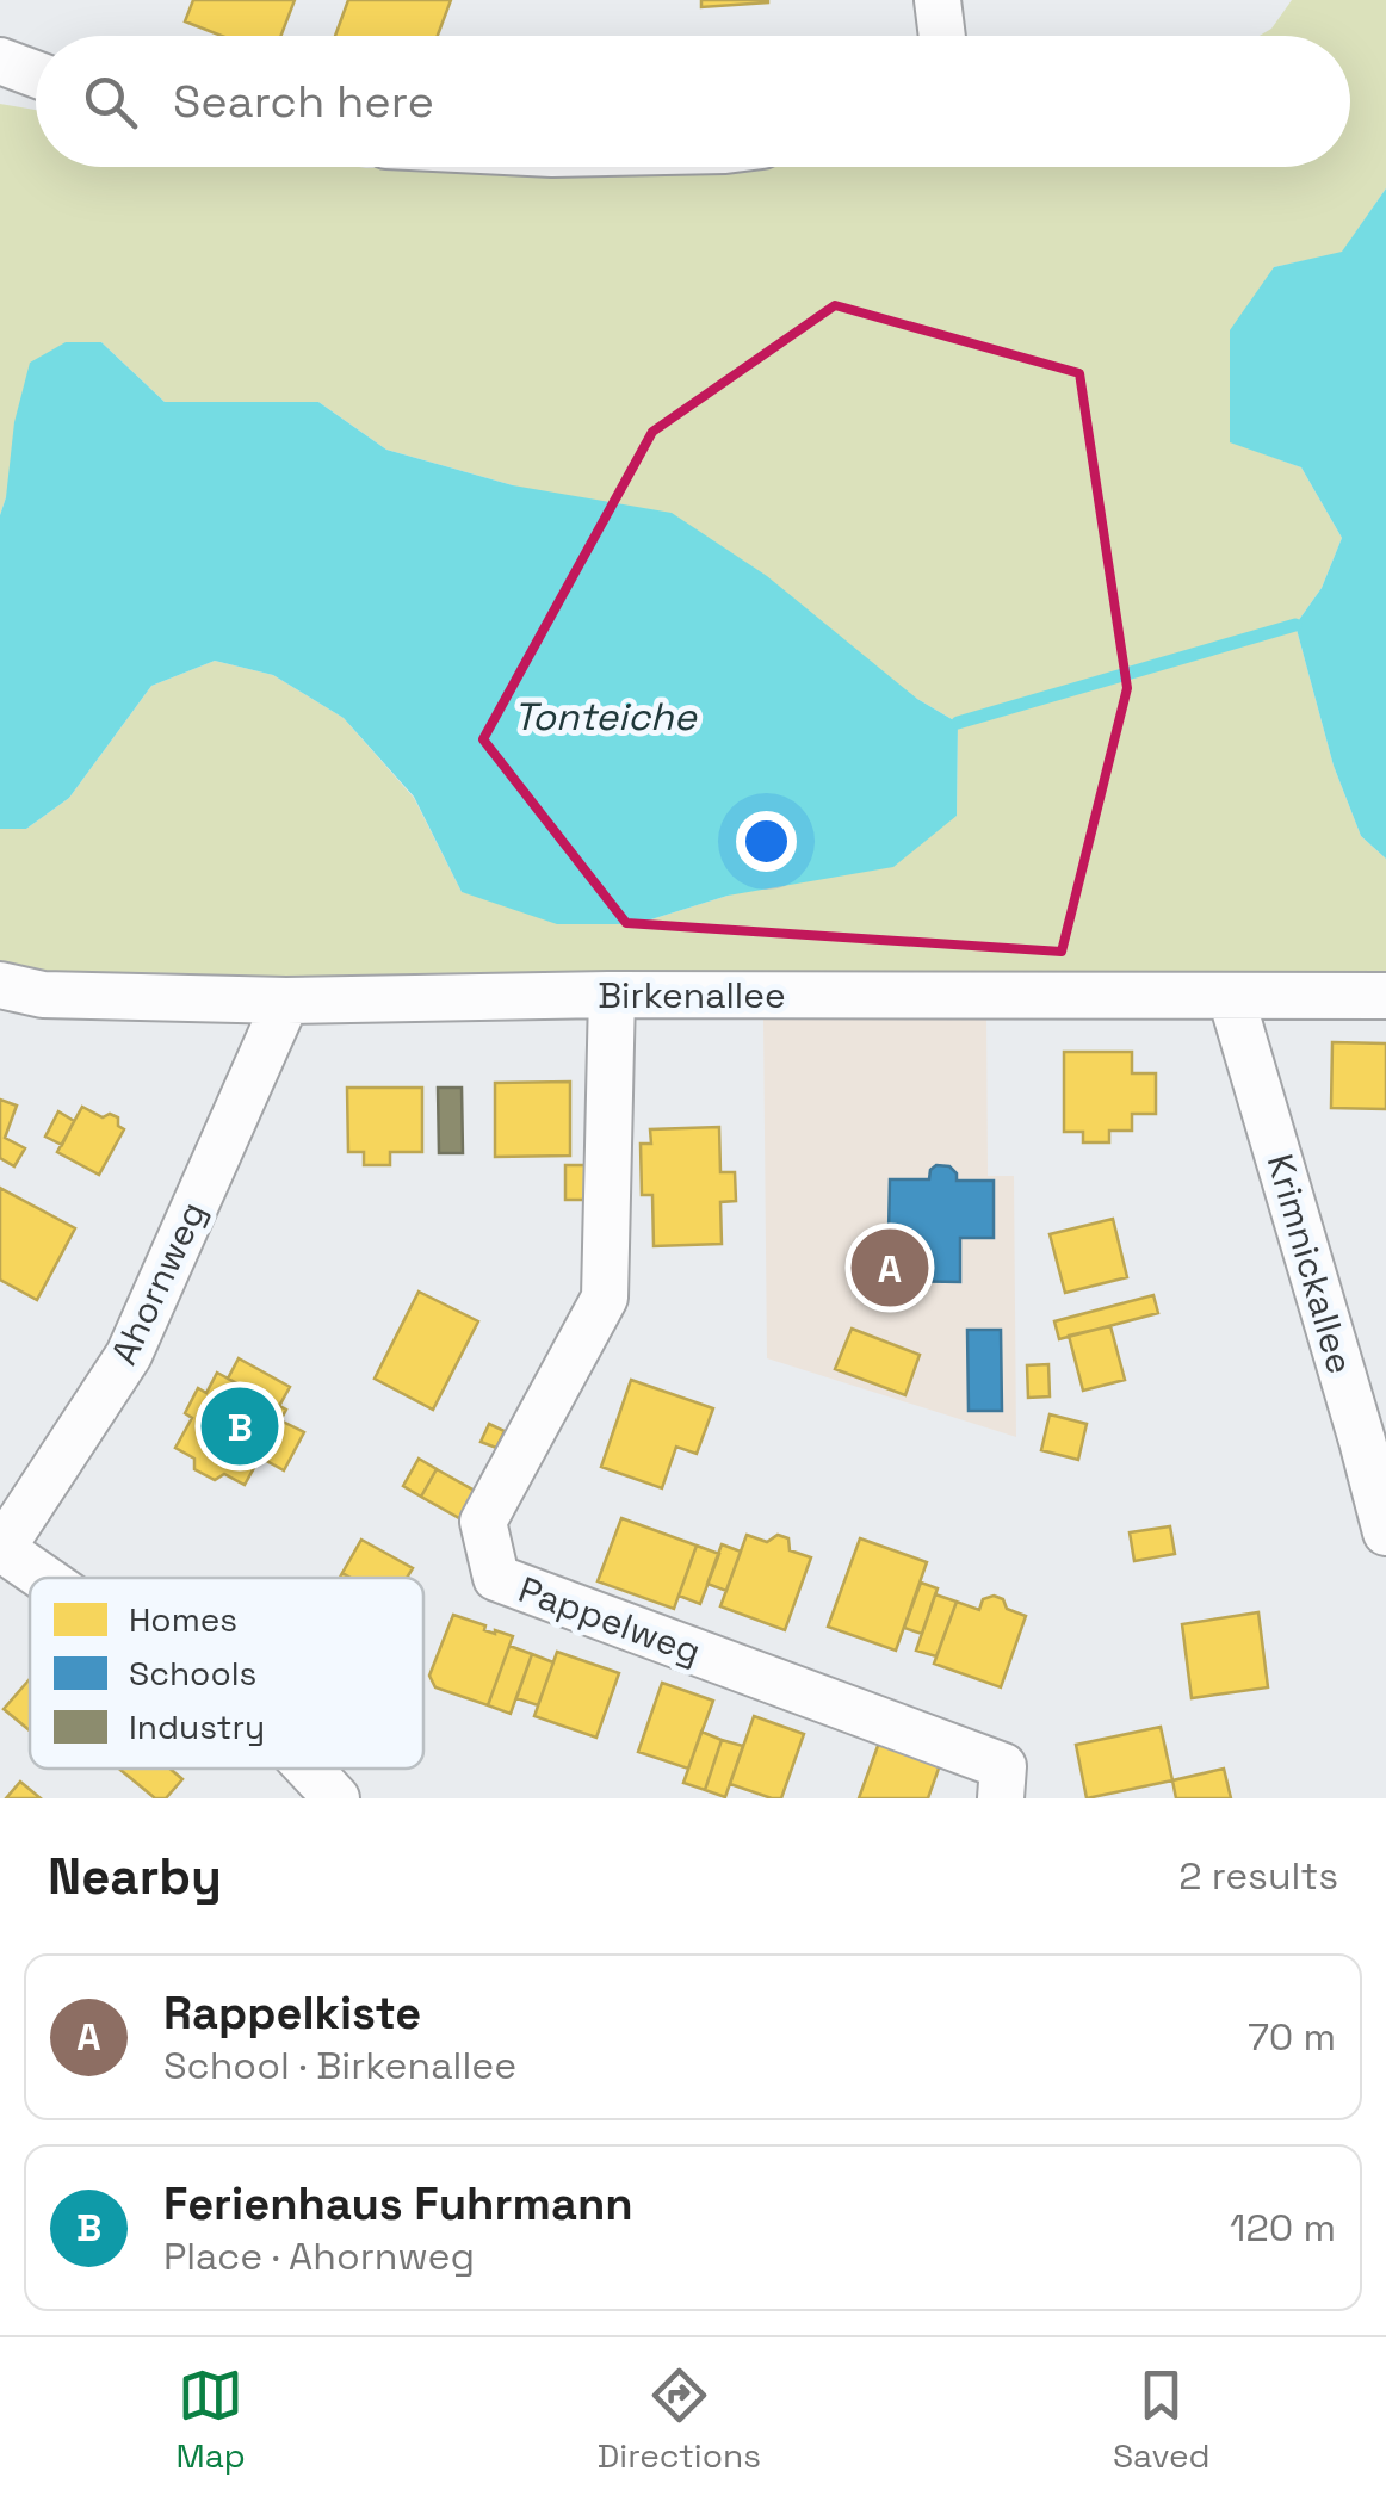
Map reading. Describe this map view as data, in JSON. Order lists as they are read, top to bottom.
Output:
{
  "streets": {
    "street": [
      "Birkenallee",
      "Krimnickallee",
      "Ahornweg",
      "Pappelweg"
    ]
  },
  "crossings": [
    ["Birkenallee", "Krimnickallee"],
    ["Birkenallee", "Ahornweg"],
    ["Birkenallee", "Pappelweg"]
  ],
  "water": ["Tonteiche"],
  "legend": ["Homes", "Schools", "Industry"],
  "page": {
    "search": "Search here",
    "pins": ["A", "B"],
    "heading": ["Nearby", "2 results"],
    "list": [
      {
        "mark": "A",
        "name": "Rappelkiste",
        "note": "School · Birkenallee",
        "value": "70 m"
      },
      {
        "mark": "B",
        "name": "Ferienhaus Fuhrmann",
        "note": "Place · Ahornweg",
        "value": "120 m"
      }
    ],
    "nav": ["Map", "Directions", "Saved"]
  }
}
